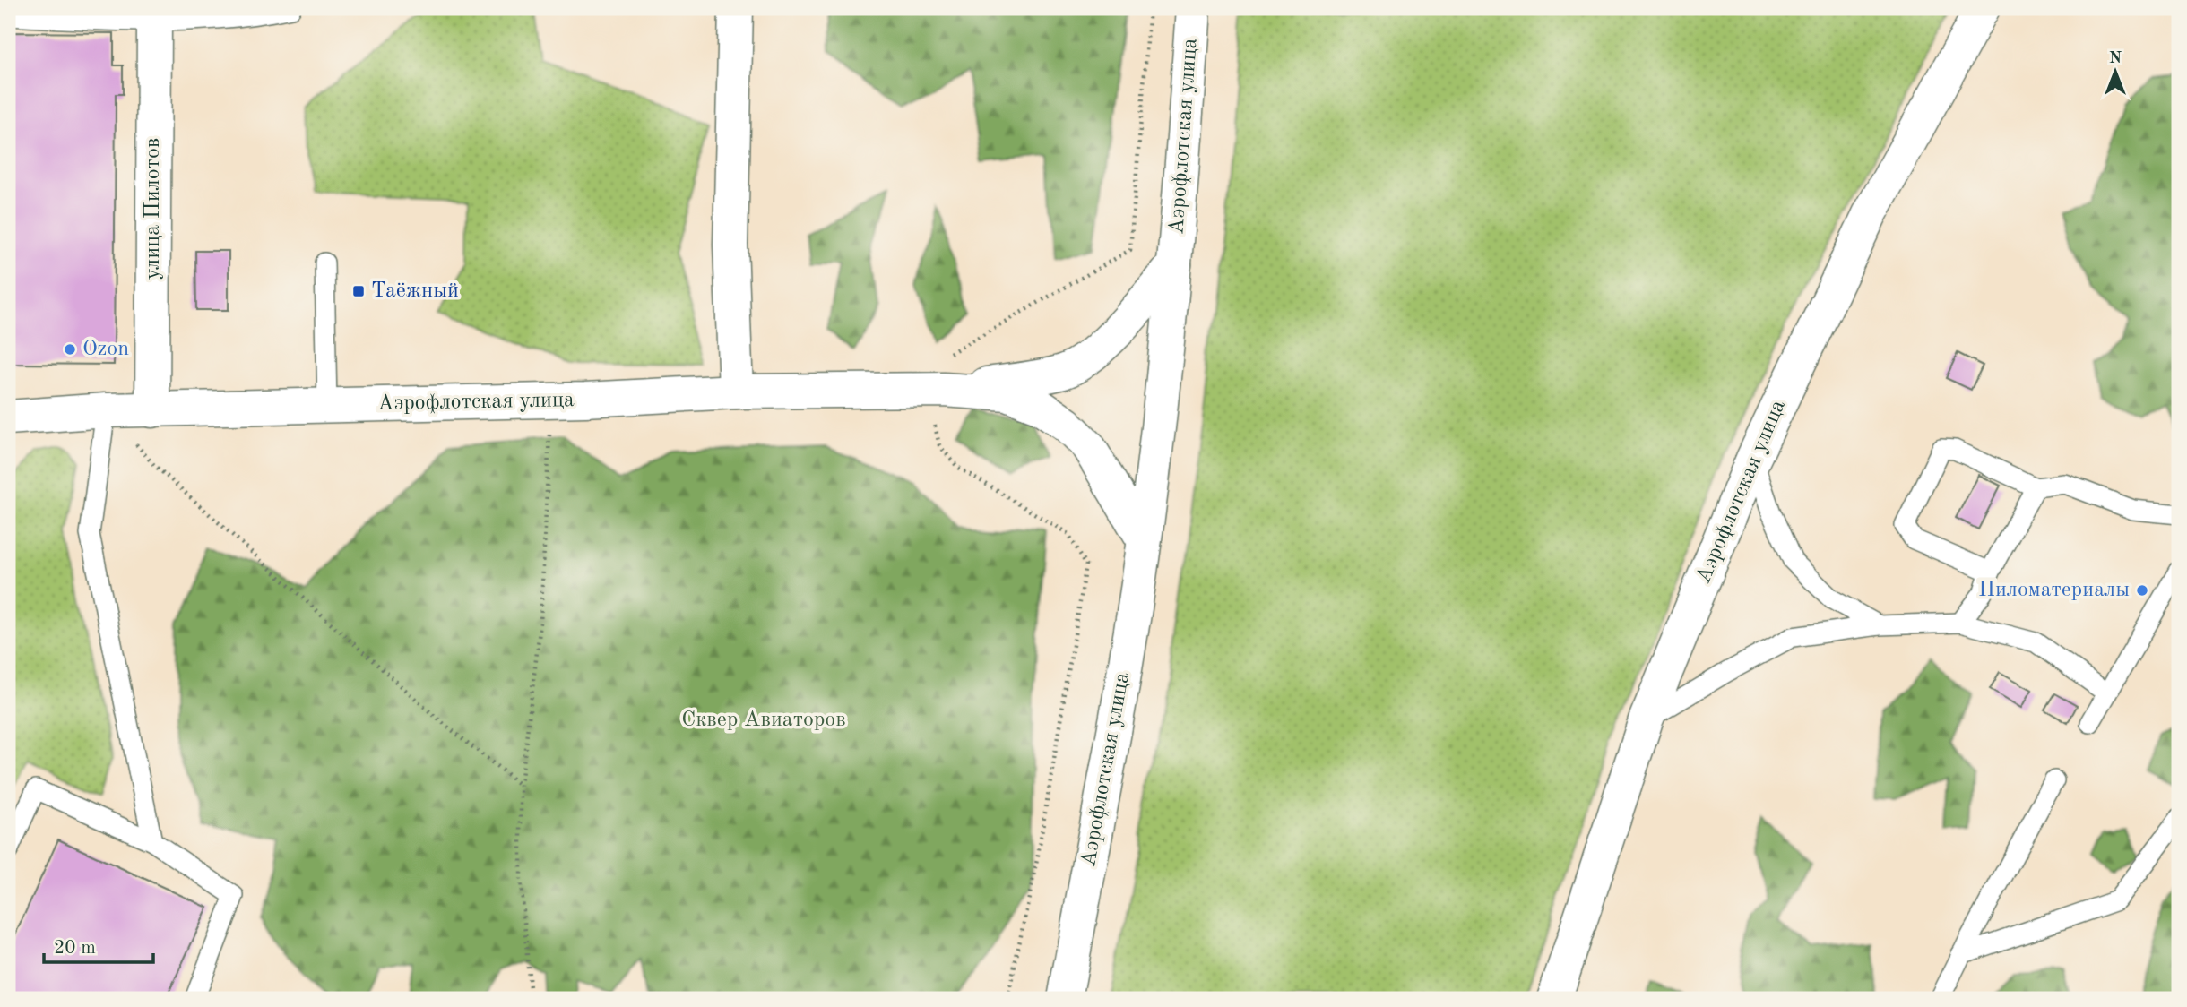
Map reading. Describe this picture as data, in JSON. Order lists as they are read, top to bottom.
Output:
{
  "streets": {
    "street": ["Аэрофлотская улица", "улица Пилотов"]
  },
  "crossings": [
    ["Аэрофлотская улица", "улица Пилотов"]
  ],
  "parks": ["Сквер Авиаторов"],
  "places": {
    "transit": ["Таёжный"],
    "other": ["Ozon", "Пиломатериалы"]
  },
  "scale_bar": "20 m",
  "north": "top"
}
